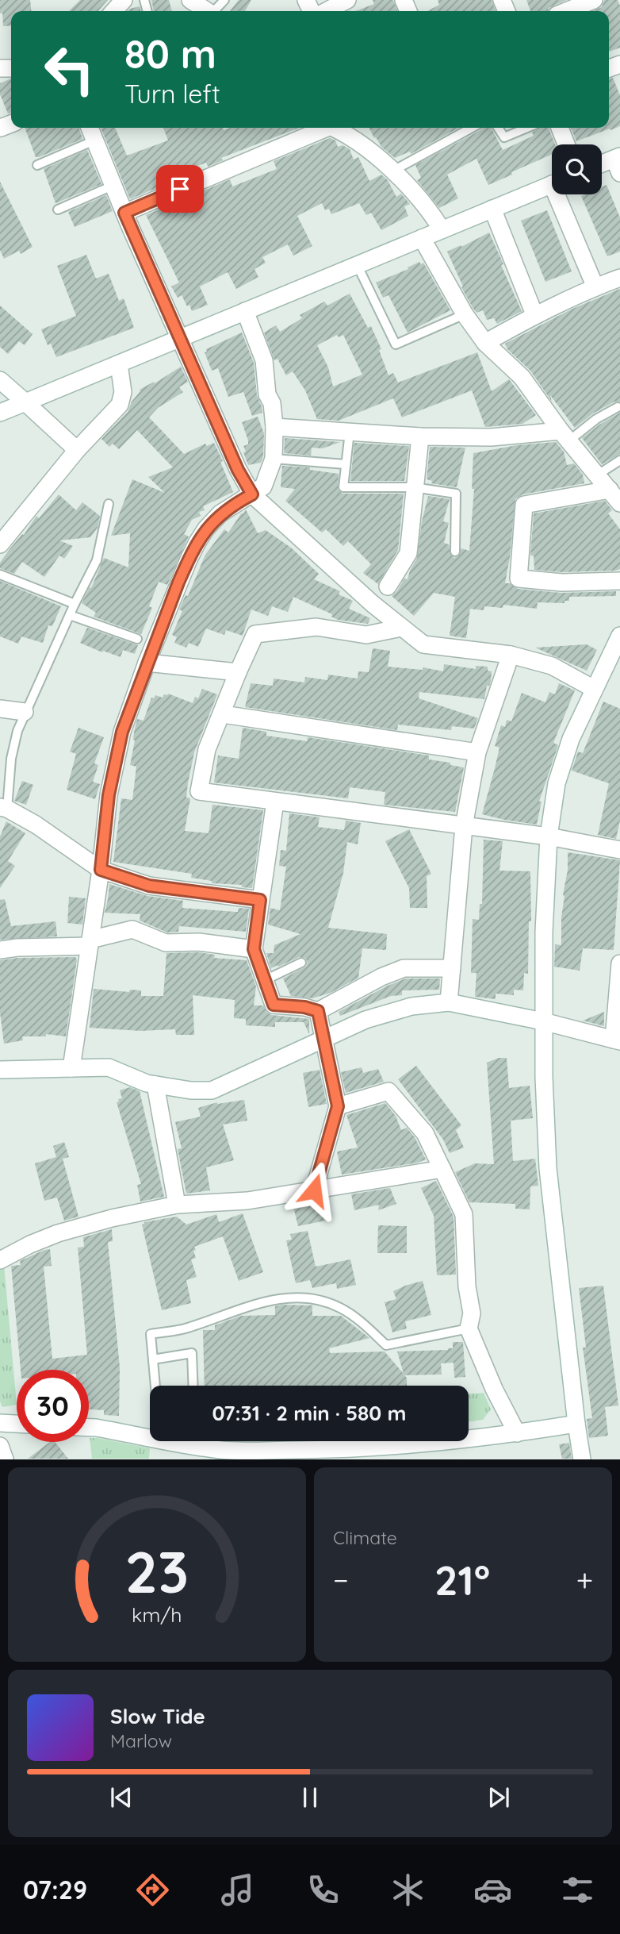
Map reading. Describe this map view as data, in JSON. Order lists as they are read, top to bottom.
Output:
{
  "page": {
    "turn": ["80 m", "Turn left"],
    "limit": "30",
    "trip": "07:31 · 2 min · 580 m",
    "tile": "Climate",
    "heat": ["−", "21°", "+"],
    "song": ["Slow Tide", "Marlow"],
    "tabs": "07:29",
    "gauge": ["23", "km/h"]
  }
}
